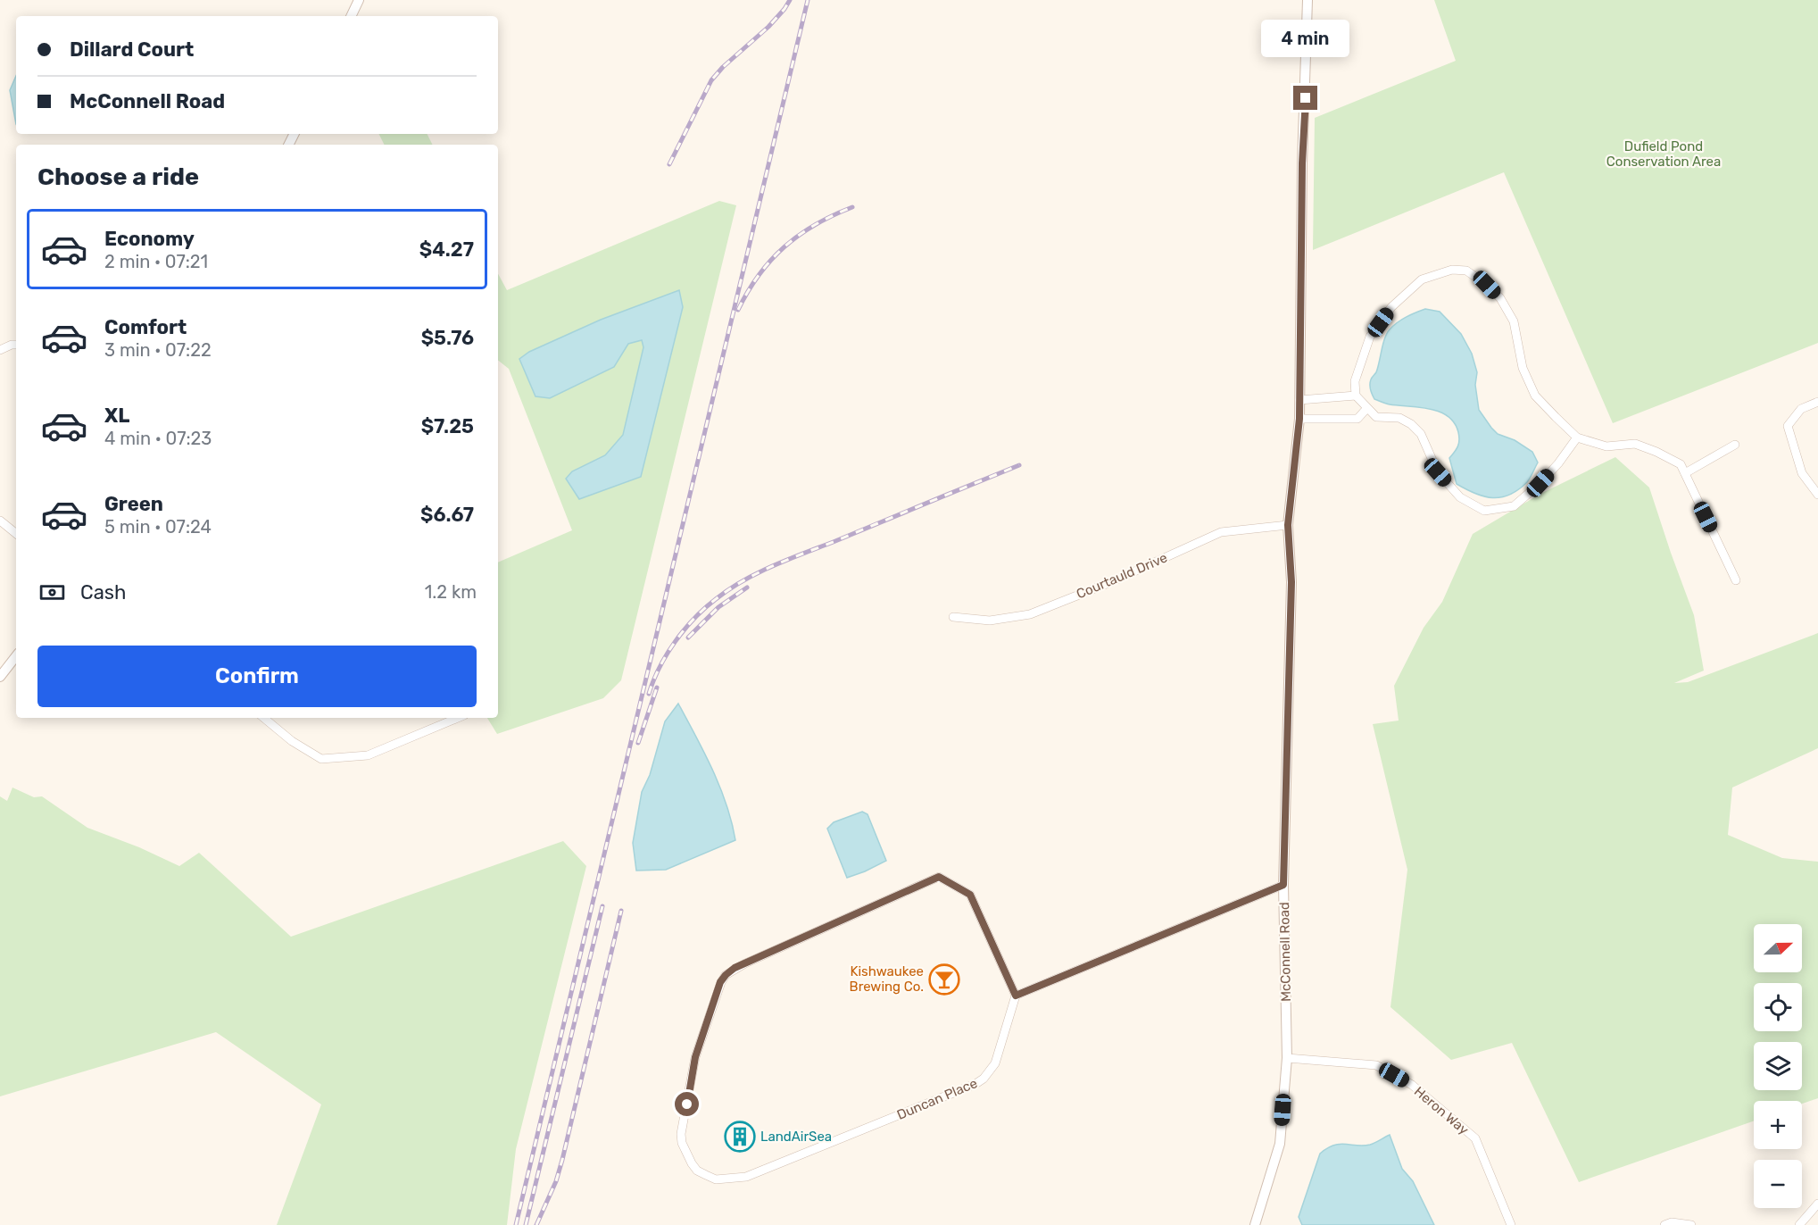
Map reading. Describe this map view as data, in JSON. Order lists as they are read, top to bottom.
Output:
{
  "streets": {
    "street": [
      "Courtauld Drive",
      "McConnell Road",
      "Duncan Place",
      "Heron Way"
    ]
  },
  "crossings": [
    ["Courtauld Drive", "McConnell Road"],
    ["McConnell Road", "Heron Way"]
  ],
  "parks": ["Dufield Pond Conservation Area"],
  "places": {
    "bar": ["Kishwaukee Brewing Co."],
    "building": ["LandAirSea"]
  },
  "north": "right",
  "page": {
    "banner": ["Dillard Court", "McConnell Road"],
    "bubble": "4 min",
    "heading": "Choose a ride",
    "list": [
      {
        "name": "Economy",
        "note": "2 min · 07:21",
        "value": "$4.27"
      },
      {
        "name": "Comfort",
        "note": "3 min · 07:22",
        "value": "$5.76"
      },
      {
        "name": "XL",
        "note": "4 min · 07:23",
        "value": "$7.25"
      },
      {
        "name": "Green",
        "note": "5 min · 07:24",
        "value": "$6.67"
      }
    ],
    "pay": ["Cash", "1.2 km"],
    "buttons": "Confirm",
    "map_buttons": ["+", "−"]
  }
}
